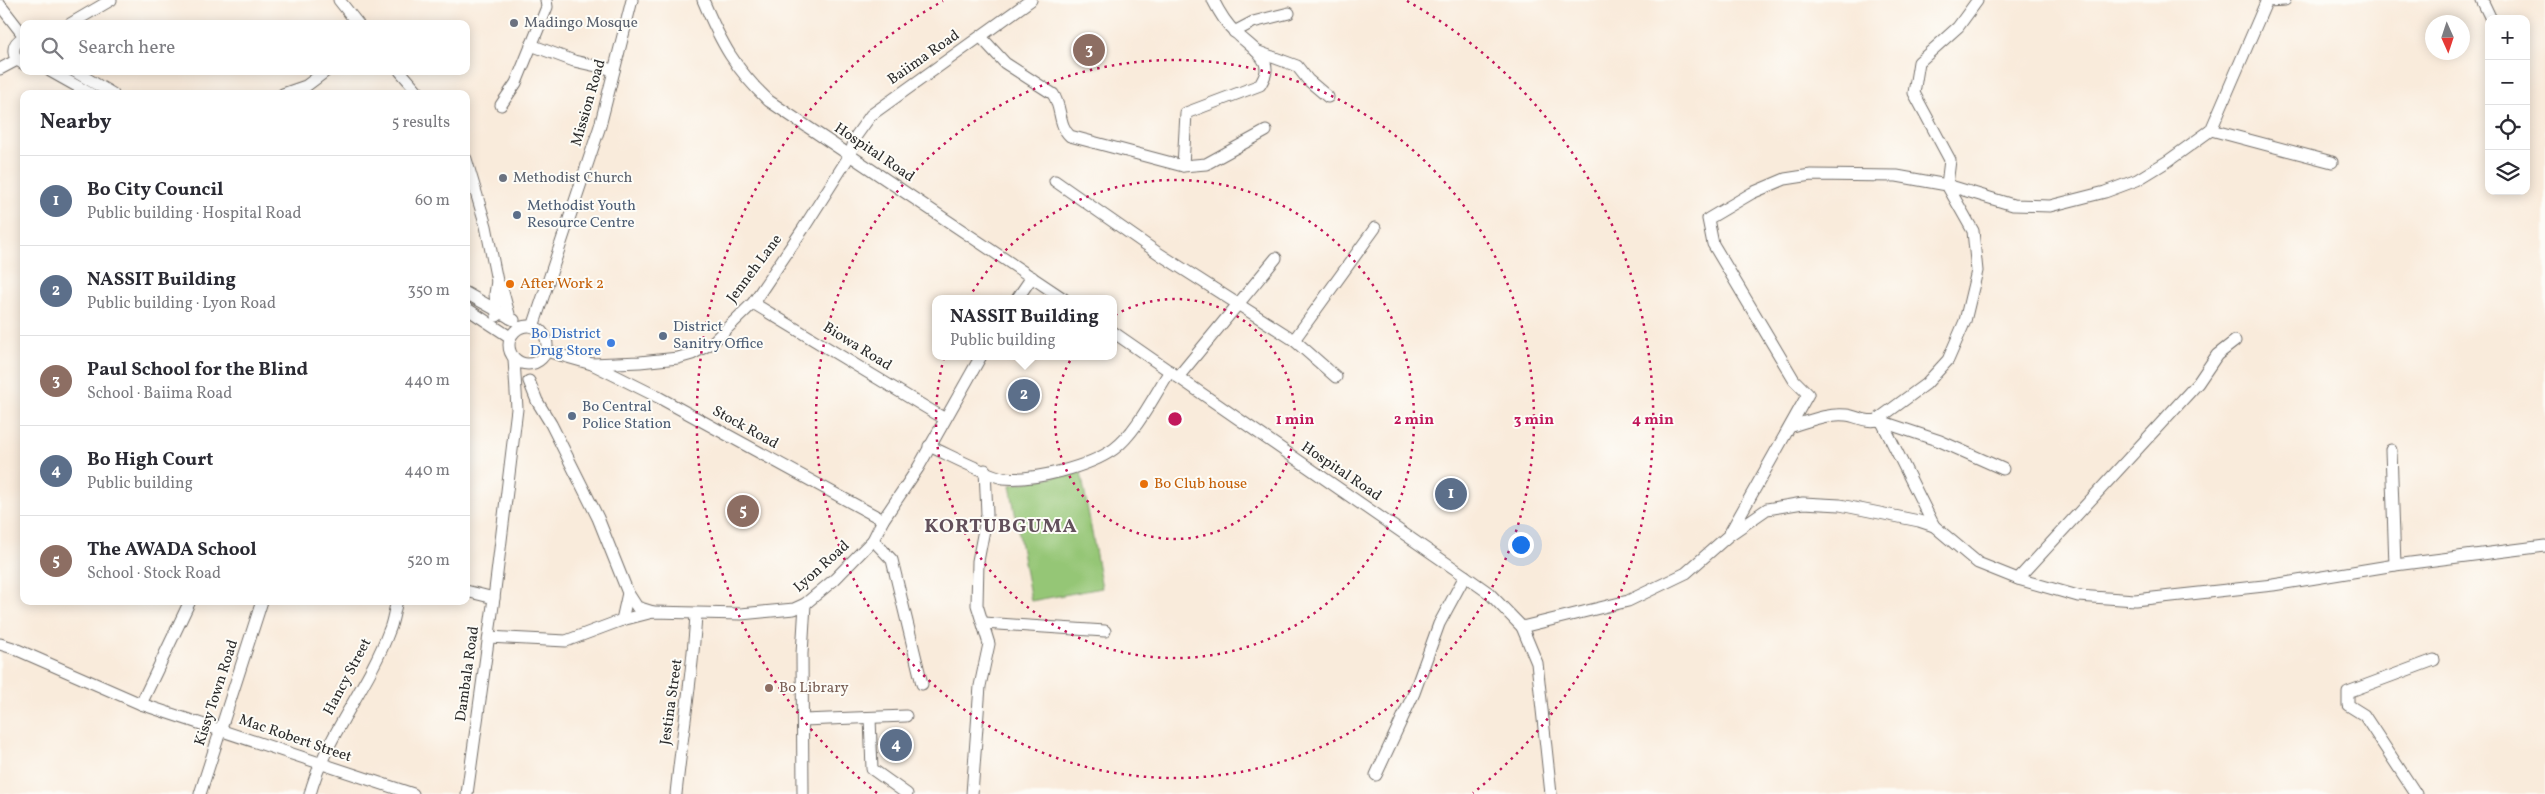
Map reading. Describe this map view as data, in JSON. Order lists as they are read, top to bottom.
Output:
{
  "streets": {
    "street": [
      "Baiima Road",
      "Mission Road",
      "Hospital Road",
      "Jenneh Lane",
      "Biowa Road",
      "Stock Road",
      "Lyon Road",
      "Dambala Road",
      "Hancy Street",
      "Kissy Town Road",
      "Jestina Street",
      "Mac Robert Street"
    ]
  },
  "crossings": [
    ["Baiima Road", "Hospital Road"],
    ["Baiima Road", "Jenneh Lane"],
    ["Mission Road", "Dambala Road"],
    ["Hospital Road", "Jenneh Lane"],
    ["Jenneh Lane", "Biowa Road"],
    ["Jenneh Lane", "Stock Road"],
    ["Biowa Road", "Lyon Road"],
    ["Stock Road", "Lyon Road"],
    ["Lyon Road", "Dambala Road"],
    ["Lyon Road", "Jestina Street"],
    ["Hancy Street", "Mac Robert Street"],
    ["Kissy Town Road", "Mac Robert Street"]
  ],
  "districts": ["KORTUBGUMA"],
  "places": [
    "Madingo Mosque",
    "Methodist Church",
    "Methodist Youth Resource Centre",
    "After Work 2",
    "District Sanitry Office",
    "Bo District Drug Store",
    "Bo Central Police Station",
    "Bo Club house",
    "Bo Library"
  ],
  "north": "bottom",
  "page": {
    "map_buttons": ["+", "−"],
    "search": "Search here",
    "pins": [
      "3",
      "2",
      "1",
      "5",
      "4"
    ],
    "heading": ["Nearby", "5 results"],
    "list": [
      {
        "mark": "1",
        "name": "Bo City Council",
        "note": "Public building · Hospital Road",
        "value": "60 m"
      },
      {
        "mark": "2",
        "name": "NASSIT Building",
        "note": "Public building · Lyon Road",
        "value": "350 m"
      },
      {
        "mark": "3",
        "name": "Paul School for the Blind",
        "note": "School · Baiima Road",
        "value": "440 m"
      },
      {
        "mark": "4",
        "name": "Bo High Court",
        "note": "Public building",
        "value": "440 m"
      },
      {
        "mark": "5",
        "name": "The AWADA School",
        "note": "School · Stock Road",
        "value": "520 m"
      }
    ],
    "popup": ["NASSIT Building", "Public building"]
  },
  "rings": [
    "1 min",
    "2 min",
    "3 min",
    "4 min"
  ]
}
